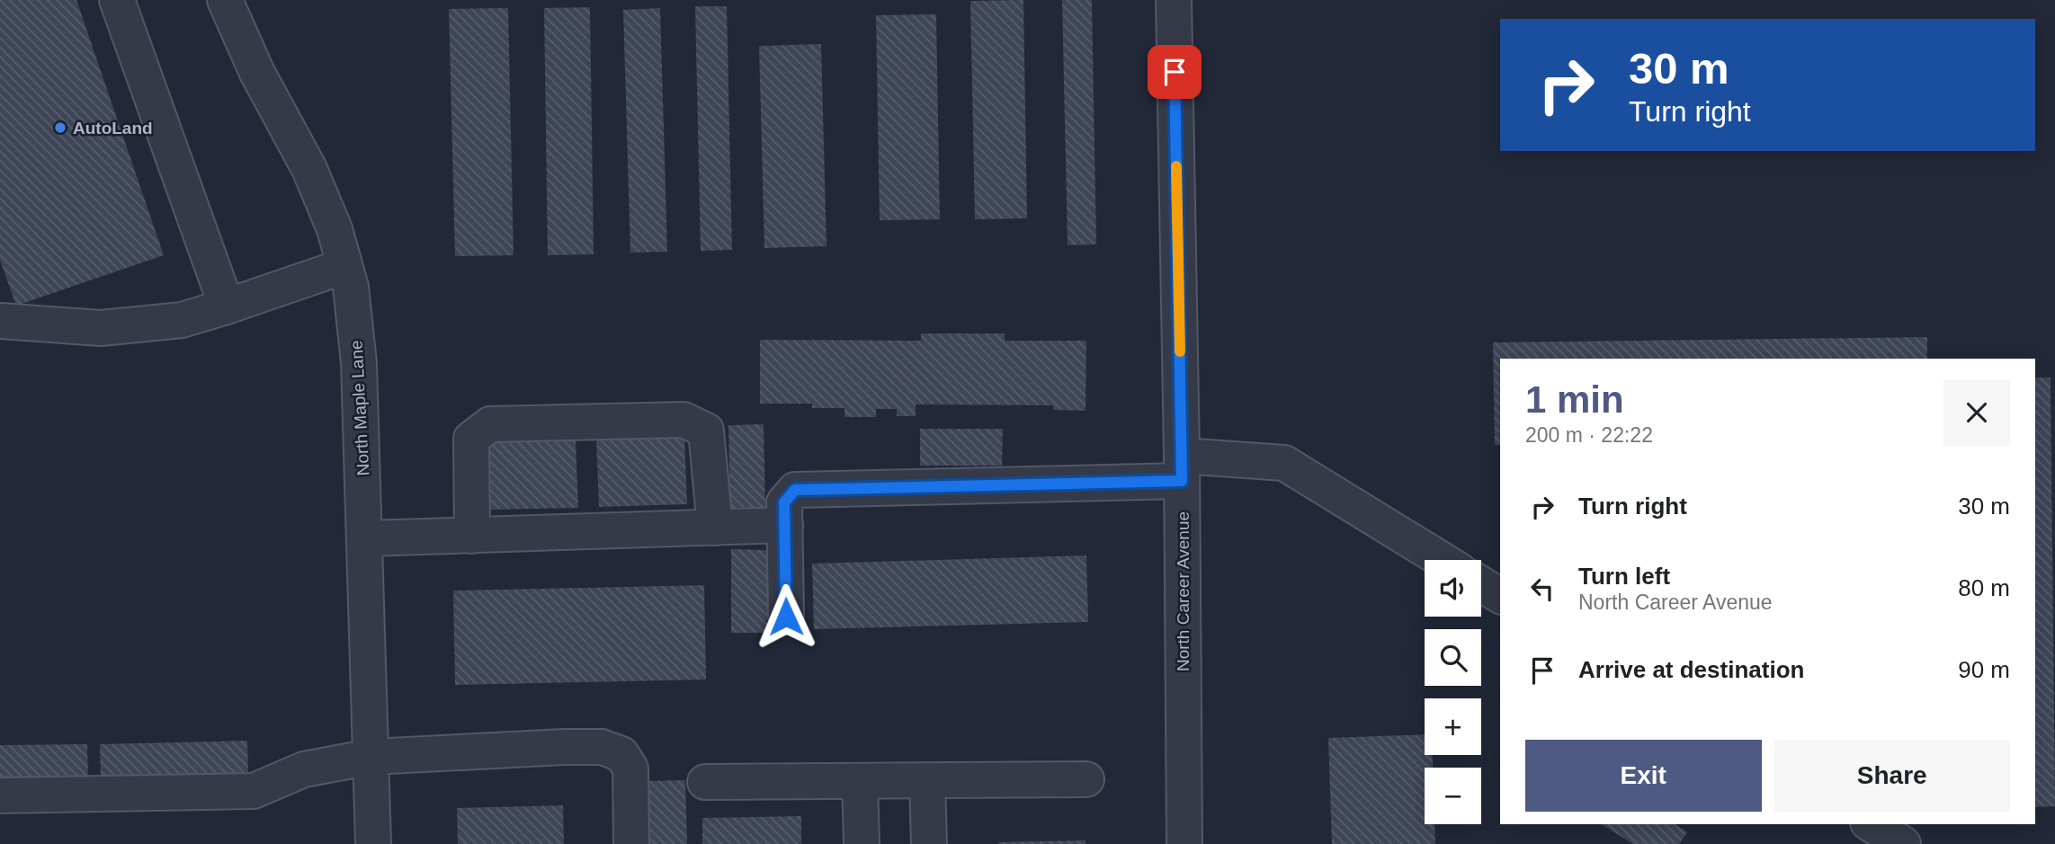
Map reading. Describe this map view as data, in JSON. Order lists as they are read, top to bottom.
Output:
{
  "streets": {
    "street": ["North Maple Lane", "North Career Avenue"]
  },
  "places": ["AutoLand"],
  "page": {
    "turn": ["30 m", "Turn right"],
    "heading": ["1 min", "200 m · 22:22"],
    "list": [
      {
        "name": "Turn right",
        "value": "30 m"
      },
      {
        "name": "Turn left",
        "note": "North Career Avenue",
        "value": "80 m"
      },
      {
        "name": "Arrive at destination",
        "value": "90 m"
      }
    ],
    "map_buttons": ["+", "−"],
    "buttons": ["Exit", "Share"]
  }
}
